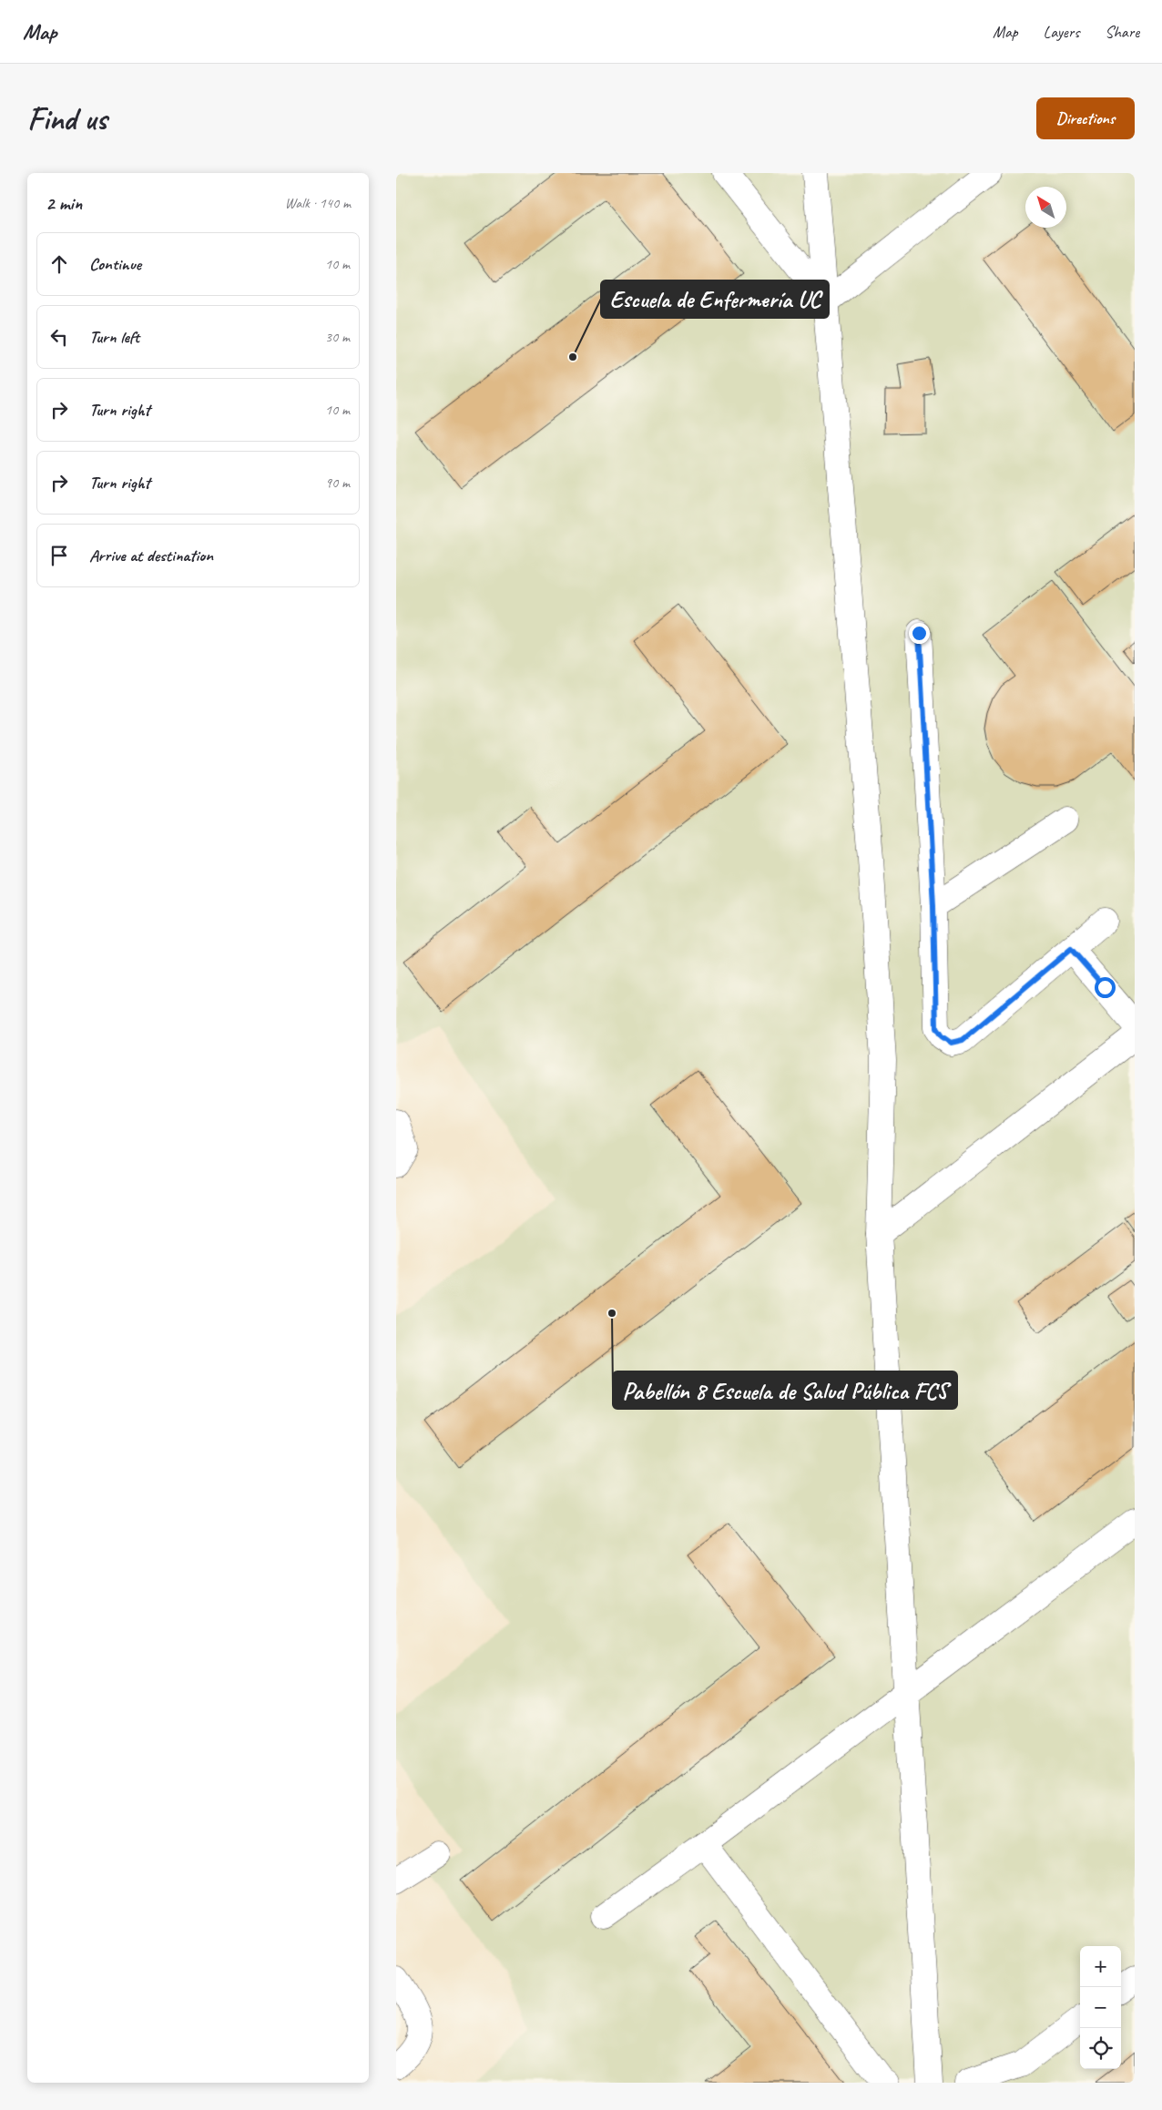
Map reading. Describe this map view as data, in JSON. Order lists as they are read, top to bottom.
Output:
{
  "places": ["Escuela de Enfermería UC", "Pabellón 8 Escuela de Salud Pública FCS"],
  "north": "top left",
  "page": {
    "header": "Map",
    "nav": ["Map", "Layers", "Share"],
    "buttons": "Directions",
    "title": "Find us",
    "heading": ["2 min", "Walk · 140 m"],
    "list": [
      ["Continue", "10 m"],
      ["Turn left", "30 m"],
      ["Turn right", "10 m"],
      ["Turn right", "90 m"],
      "Arrive at destination"
    ],
    "map_buttons": ["+", "−"]
  }
}
